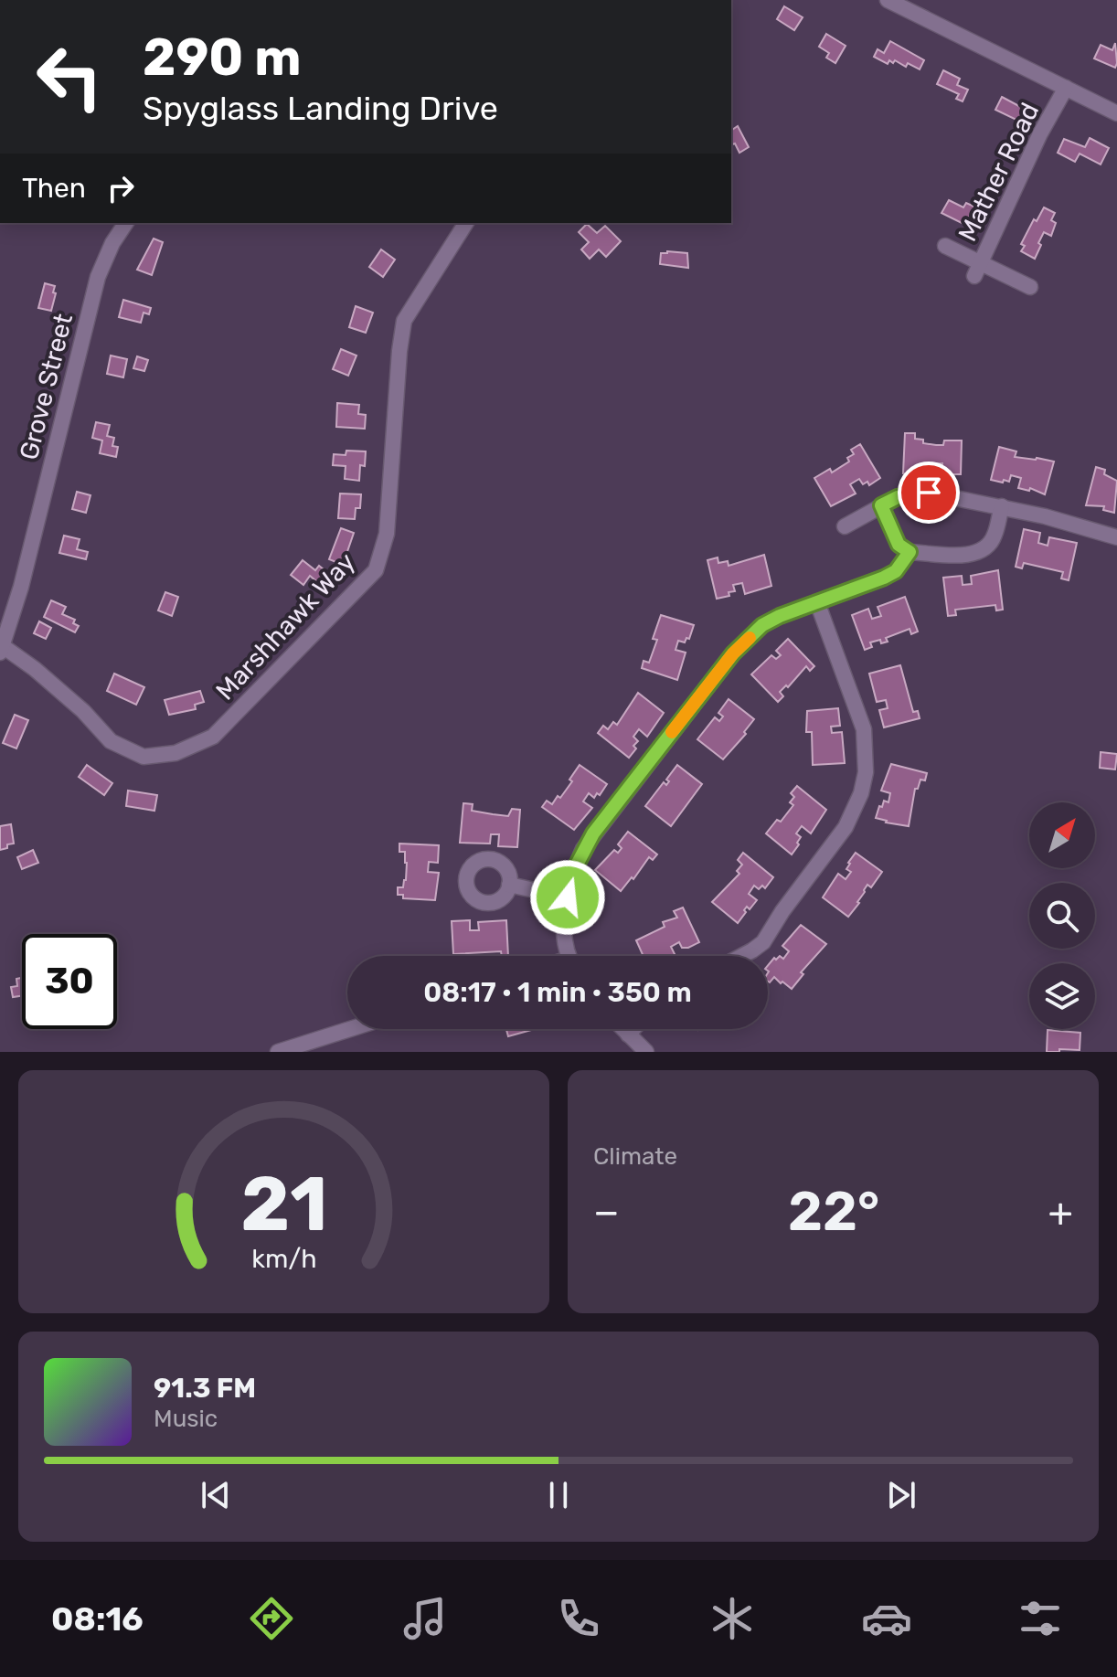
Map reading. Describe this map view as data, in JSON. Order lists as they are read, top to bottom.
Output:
{
  "streets": {
    "street": ["Mather Road", "Grove Street", "Marshhawk Way"]
  },
  "crossings": [
    ["Grove Street", "Marshhawk Way"]
  ],
  "north": "top right",
  "page": {
    "turn": ["290 m", "Spyglass Landing Drive"],
    "then": "Then",
    "limit": "30",
    "trip": "08:17 · 1 min · 350 m",
    "tile": "Climate",
    "heat": ["−", "22°", "+"],
    "song": ["91.3 FM", "Music"],
    "tabs": "08:16",
    "gauge": ["21", "km/h"]
  }
}
